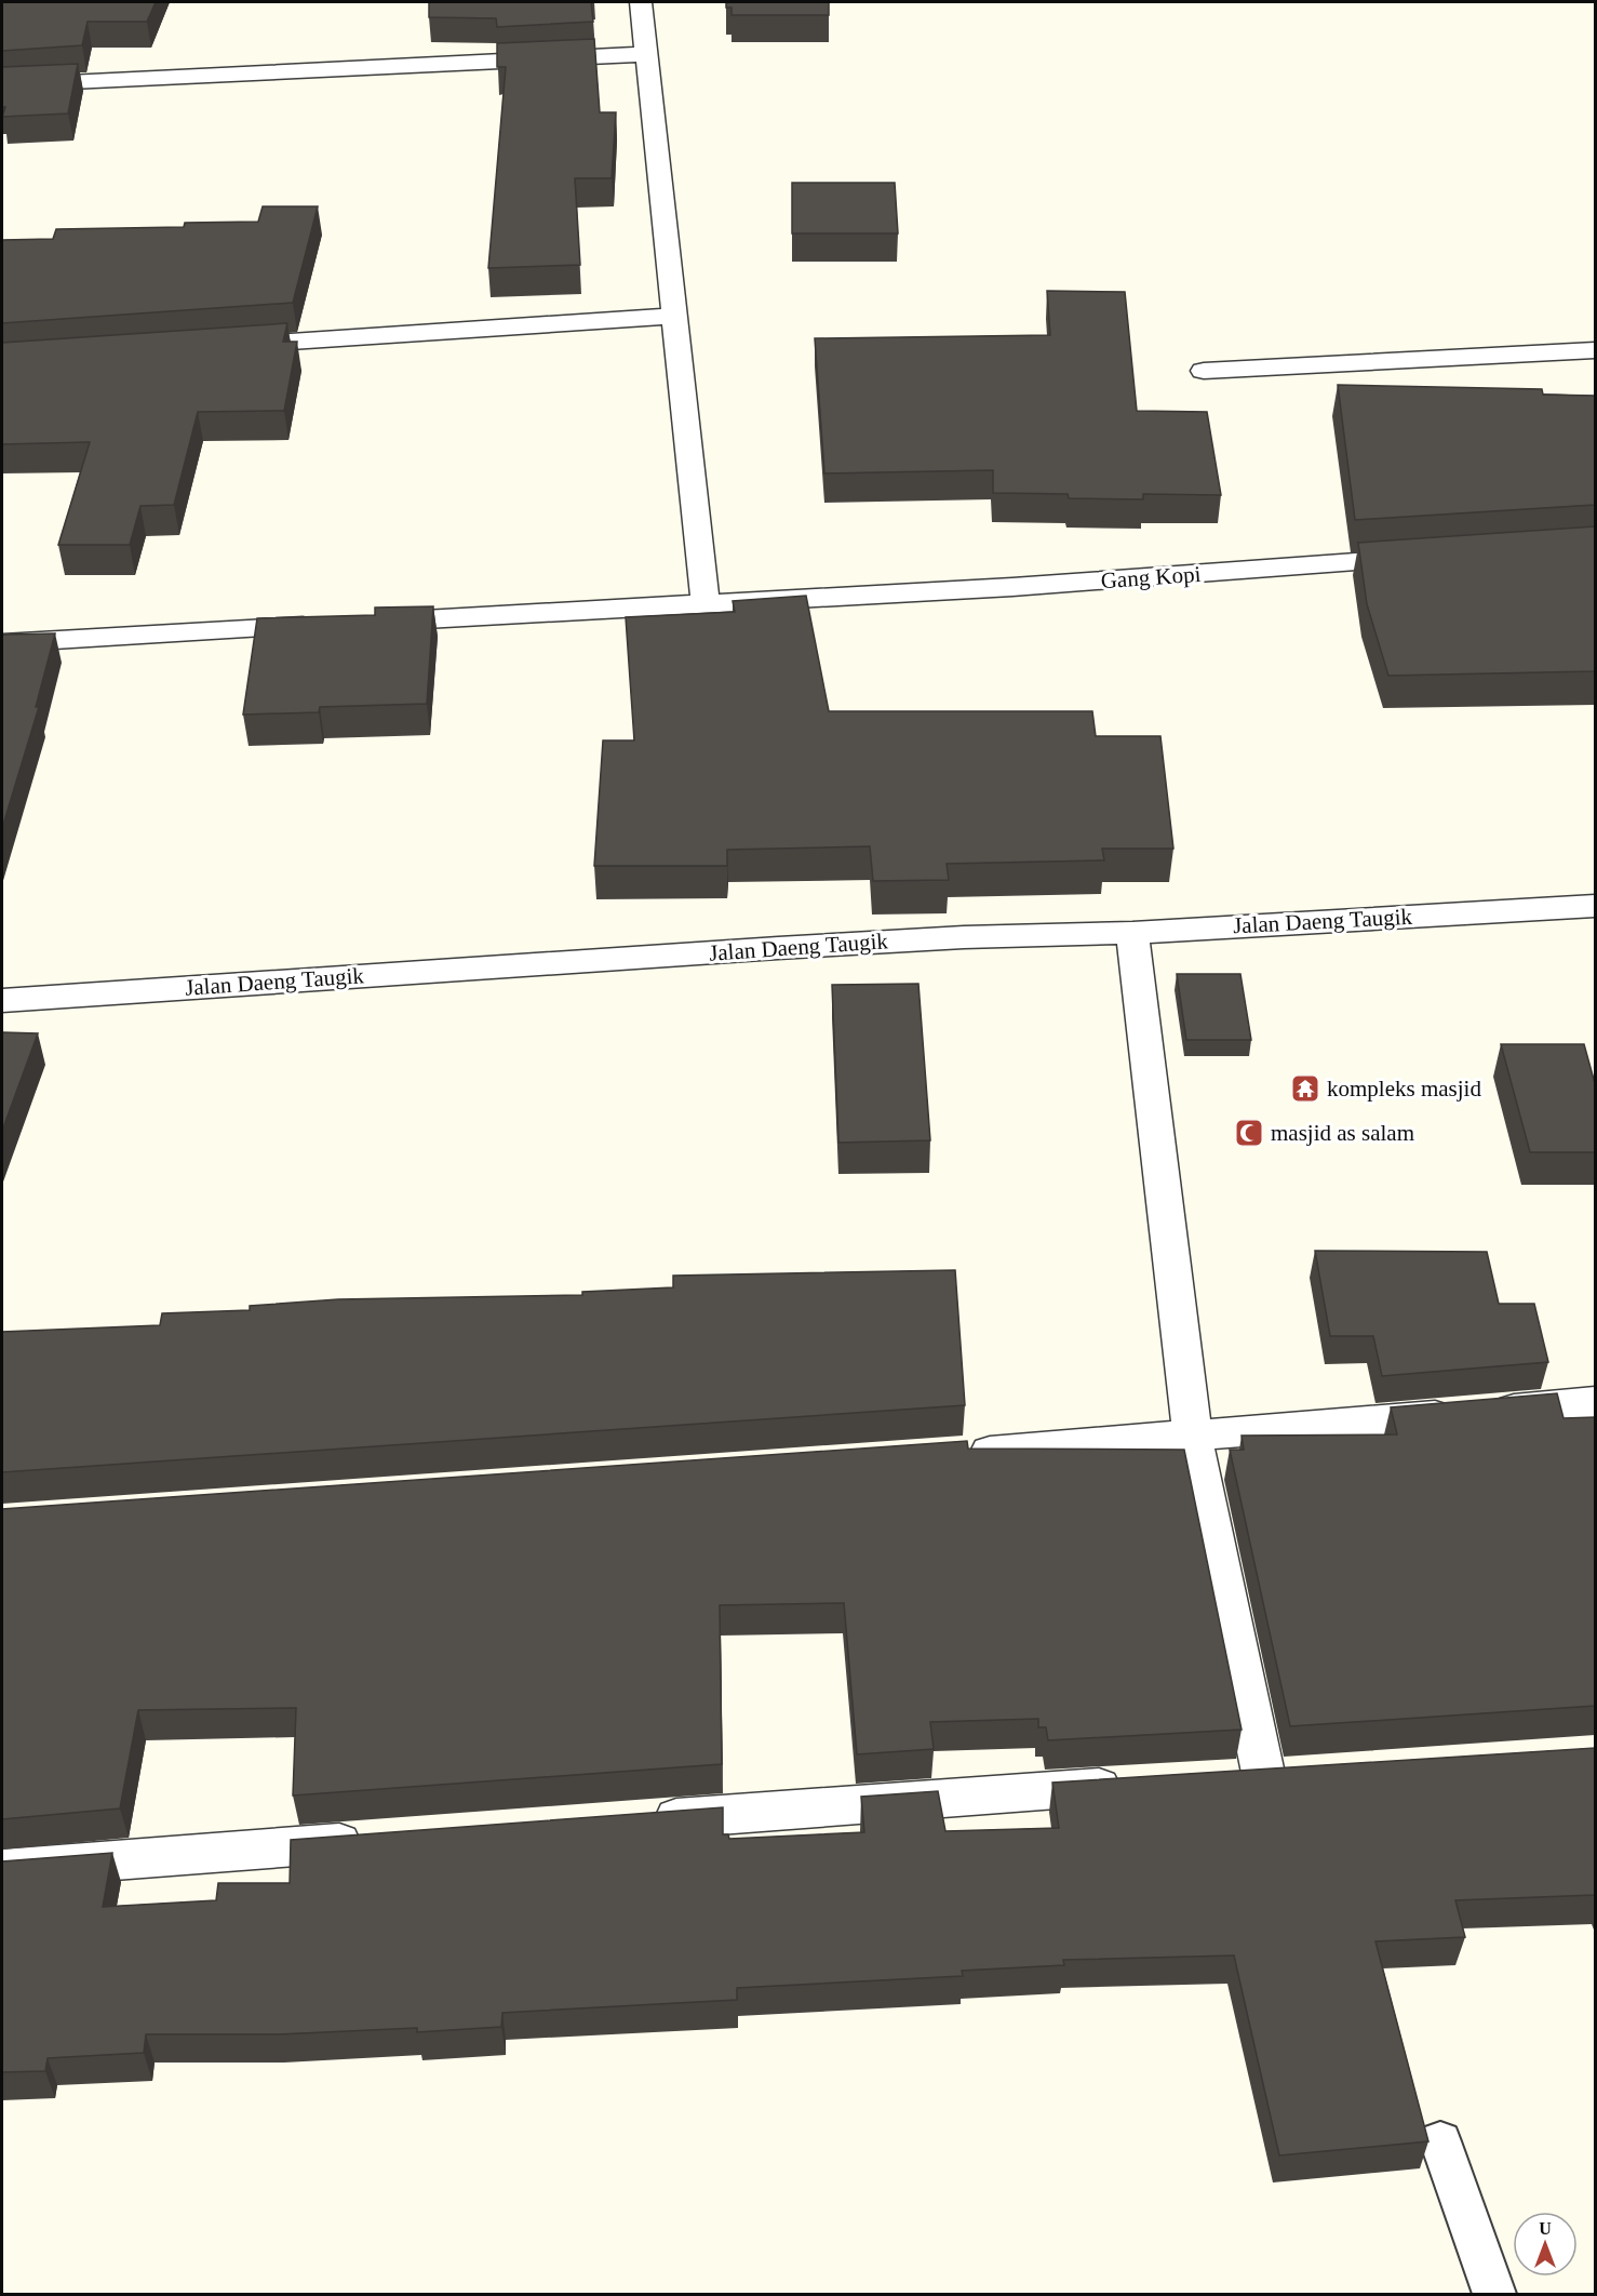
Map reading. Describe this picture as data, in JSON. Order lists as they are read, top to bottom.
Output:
{
  "streets": {
    "street": ["Gang Kopi", "Jalan Daeng Taugik"]
  },
  "places": {
    "temple": ["kompleks masjid"],
    "mosque": ["masjid as salam"]
  },
  "north": "top"
}
